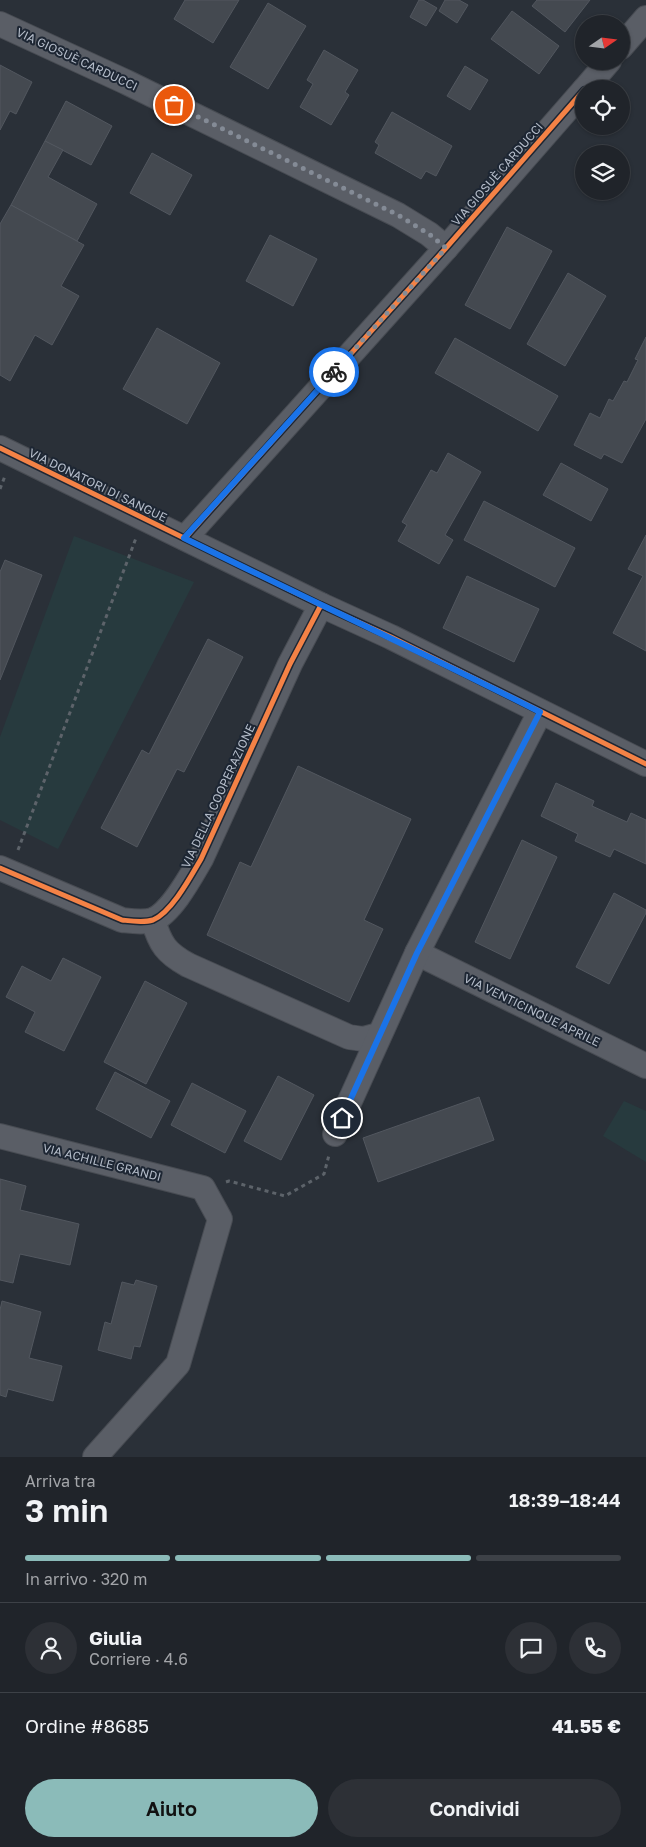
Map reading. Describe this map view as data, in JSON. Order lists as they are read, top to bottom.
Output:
{
  "streets": {
    "street": [
      "VIA GIOSUÈ CARDUCCI",
      "VIA DONATORI DI SANGUE",
      "VIA DELLA COOPERAZIONE",
      "VIA VENTICINQUE APRILE",
      "VIA ACHILLE GRANDI"
    ]
  },
  "crossings": [
    ["VIA GIOSUÈ CARDUCCI", "VIA DONATORI DI SANGUE"],
    ["VIA DONATORI DI SANGUE", "VIA DELLA COOPERAZIONE"]
  ],
  "north": "right",
  "page": {
    "heading": ["3 min", "Arriva tra", "18:39–18:44"],
    "panel": [
      "Giulia",
      "Corriere · 4.6",
      "Ordine #8685",
      "41.55 €"
    ],
    "bar": "In arrivo · 320 m",
    "buttons": ["Aiuto", "Condividi"]
  }
}
